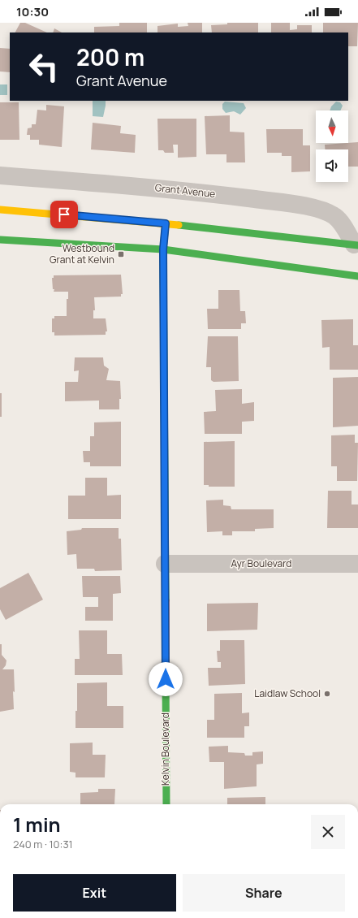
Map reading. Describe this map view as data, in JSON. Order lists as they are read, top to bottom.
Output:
{
  "streets": {
    "main road": ["Grant Avenue", "Kelvin Boulevard"],
    "street": ["Ayr Boulevard"]
  },
  "crossings": [
    ["Grant Avenue", "Kelvin Boulevard"],
    ["Ayr Boulevard", "Kelvin Boulevard"]
  ],
  "places": {
    "transit": ["Westbound Grant at Kelvin"],
    "other": ["Laidlaw School"]
  },
  "north": "bottom",
  "page": {
    "status": "10:30",
    "turn": ["200 m", "Grant Avenue"],
    "heading": ["1 min", "240 m · 10:31"],
    "buttons": ["Exit", "Share"]
  }
}
